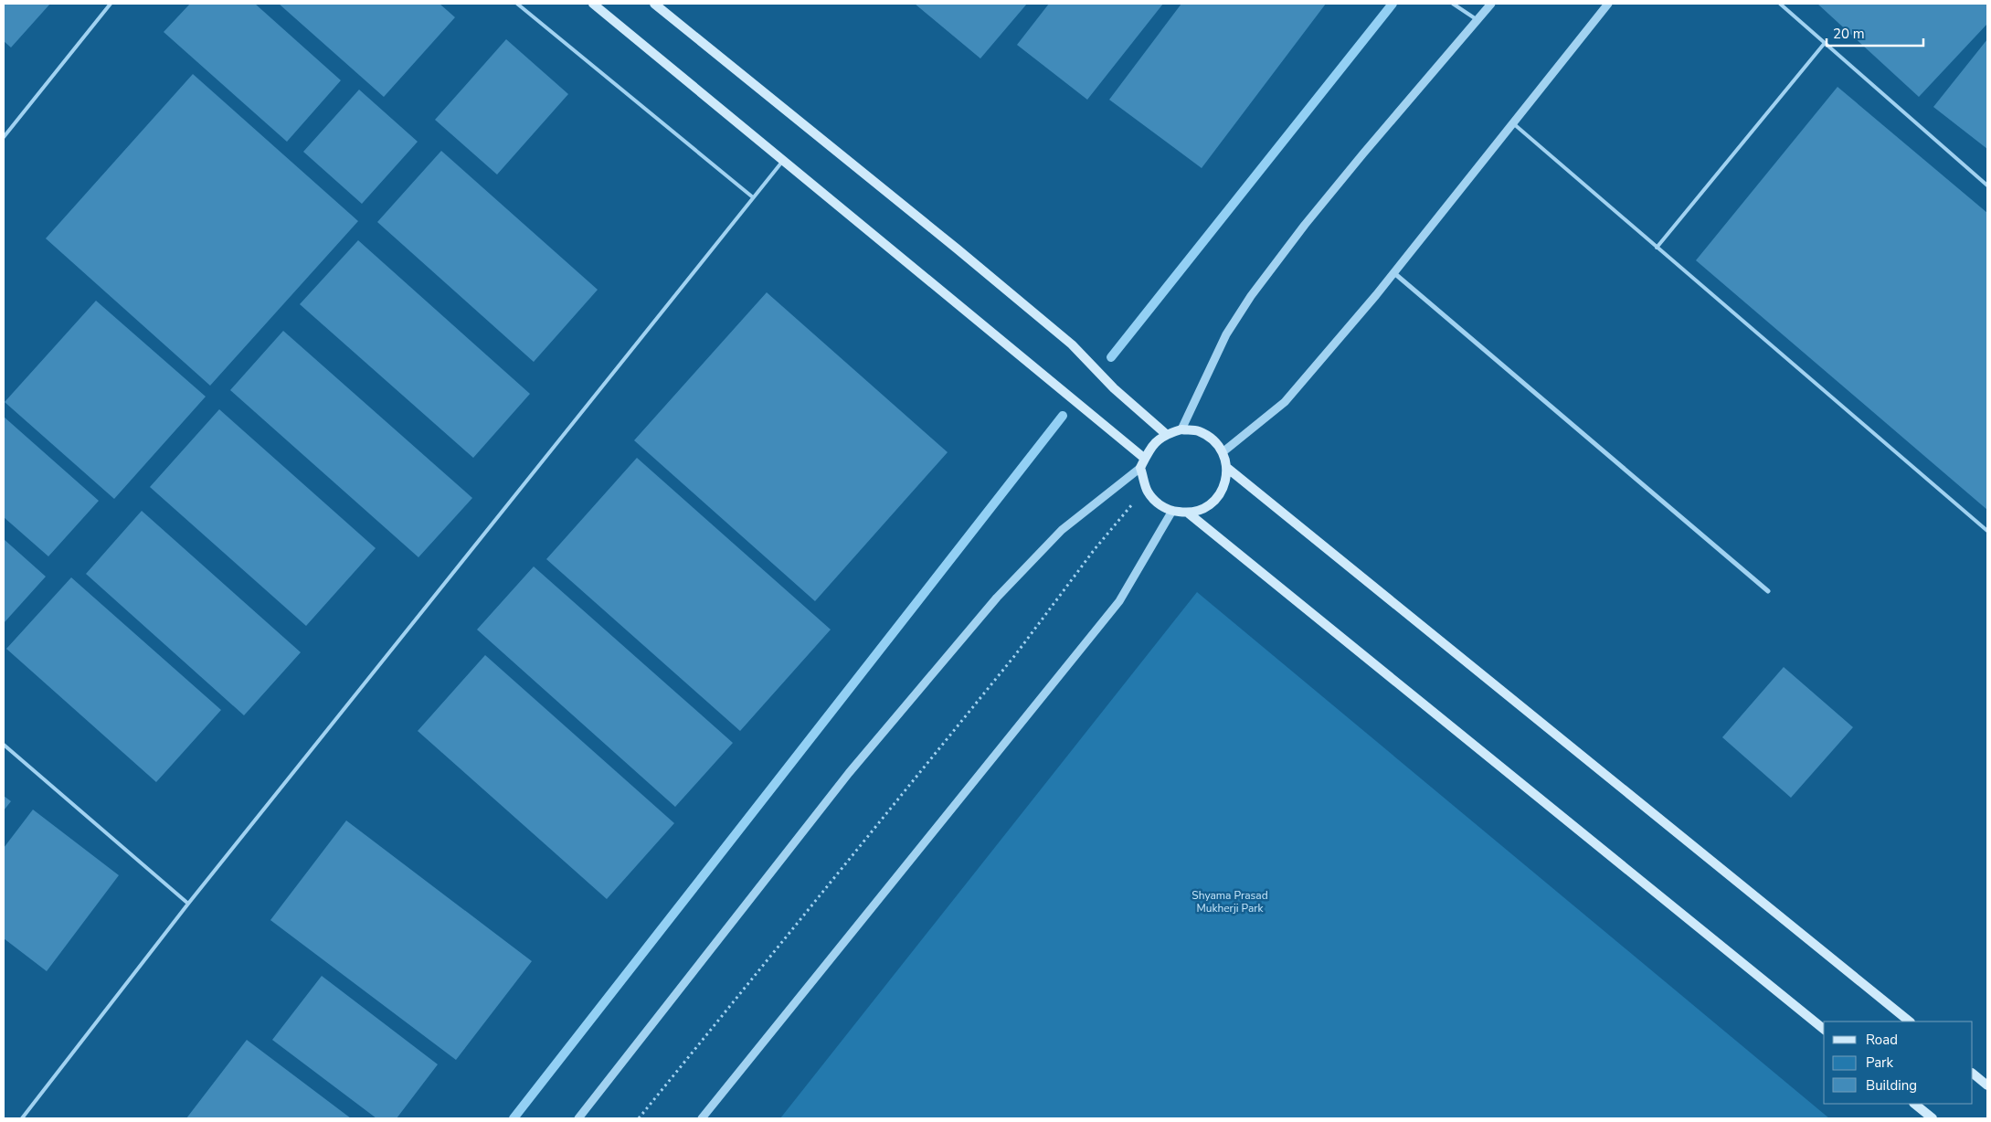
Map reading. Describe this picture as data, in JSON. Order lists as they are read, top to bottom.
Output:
{
  "parks": ["Shyama Prasad Mukherji Park"],
  "legend": ["Road", "Park", "Building"],
  "scale_bar": "20 m"
}
